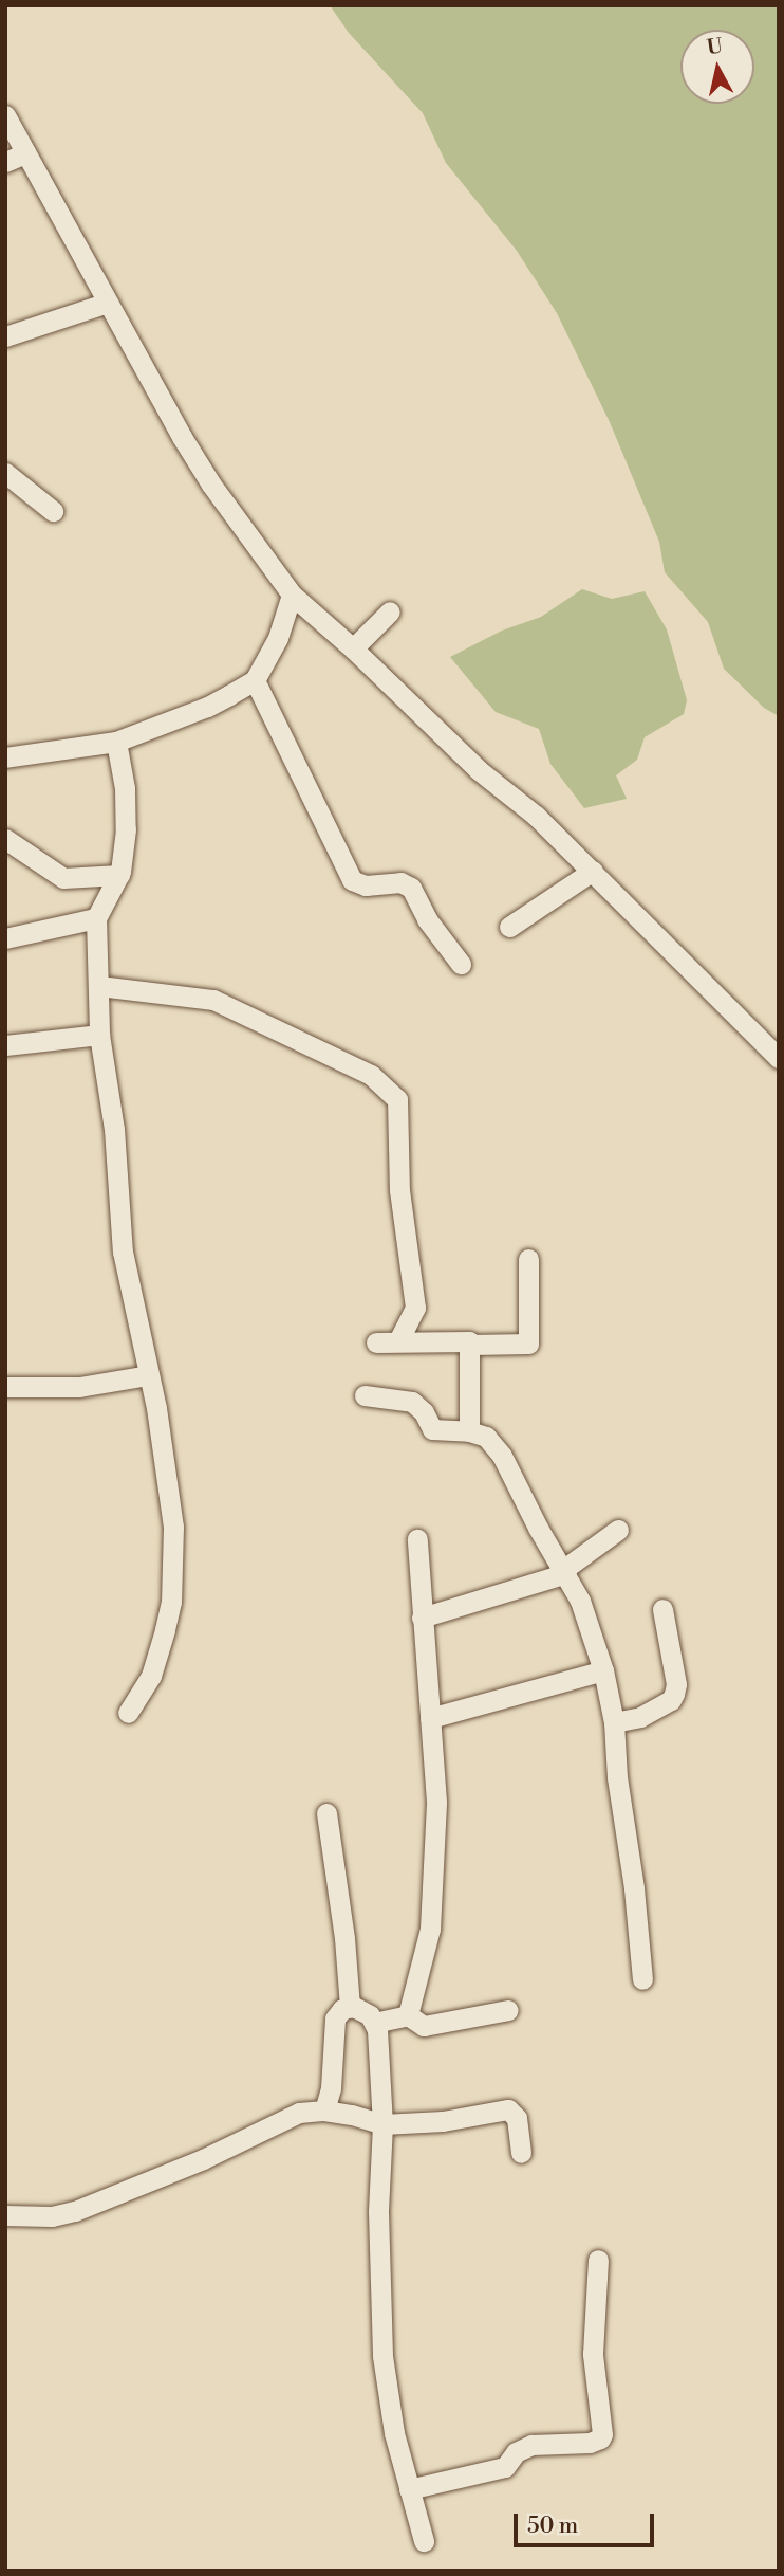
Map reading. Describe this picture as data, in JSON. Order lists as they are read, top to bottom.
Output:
{
  "scale_bar": "50 m",
  "north": "top"
}
